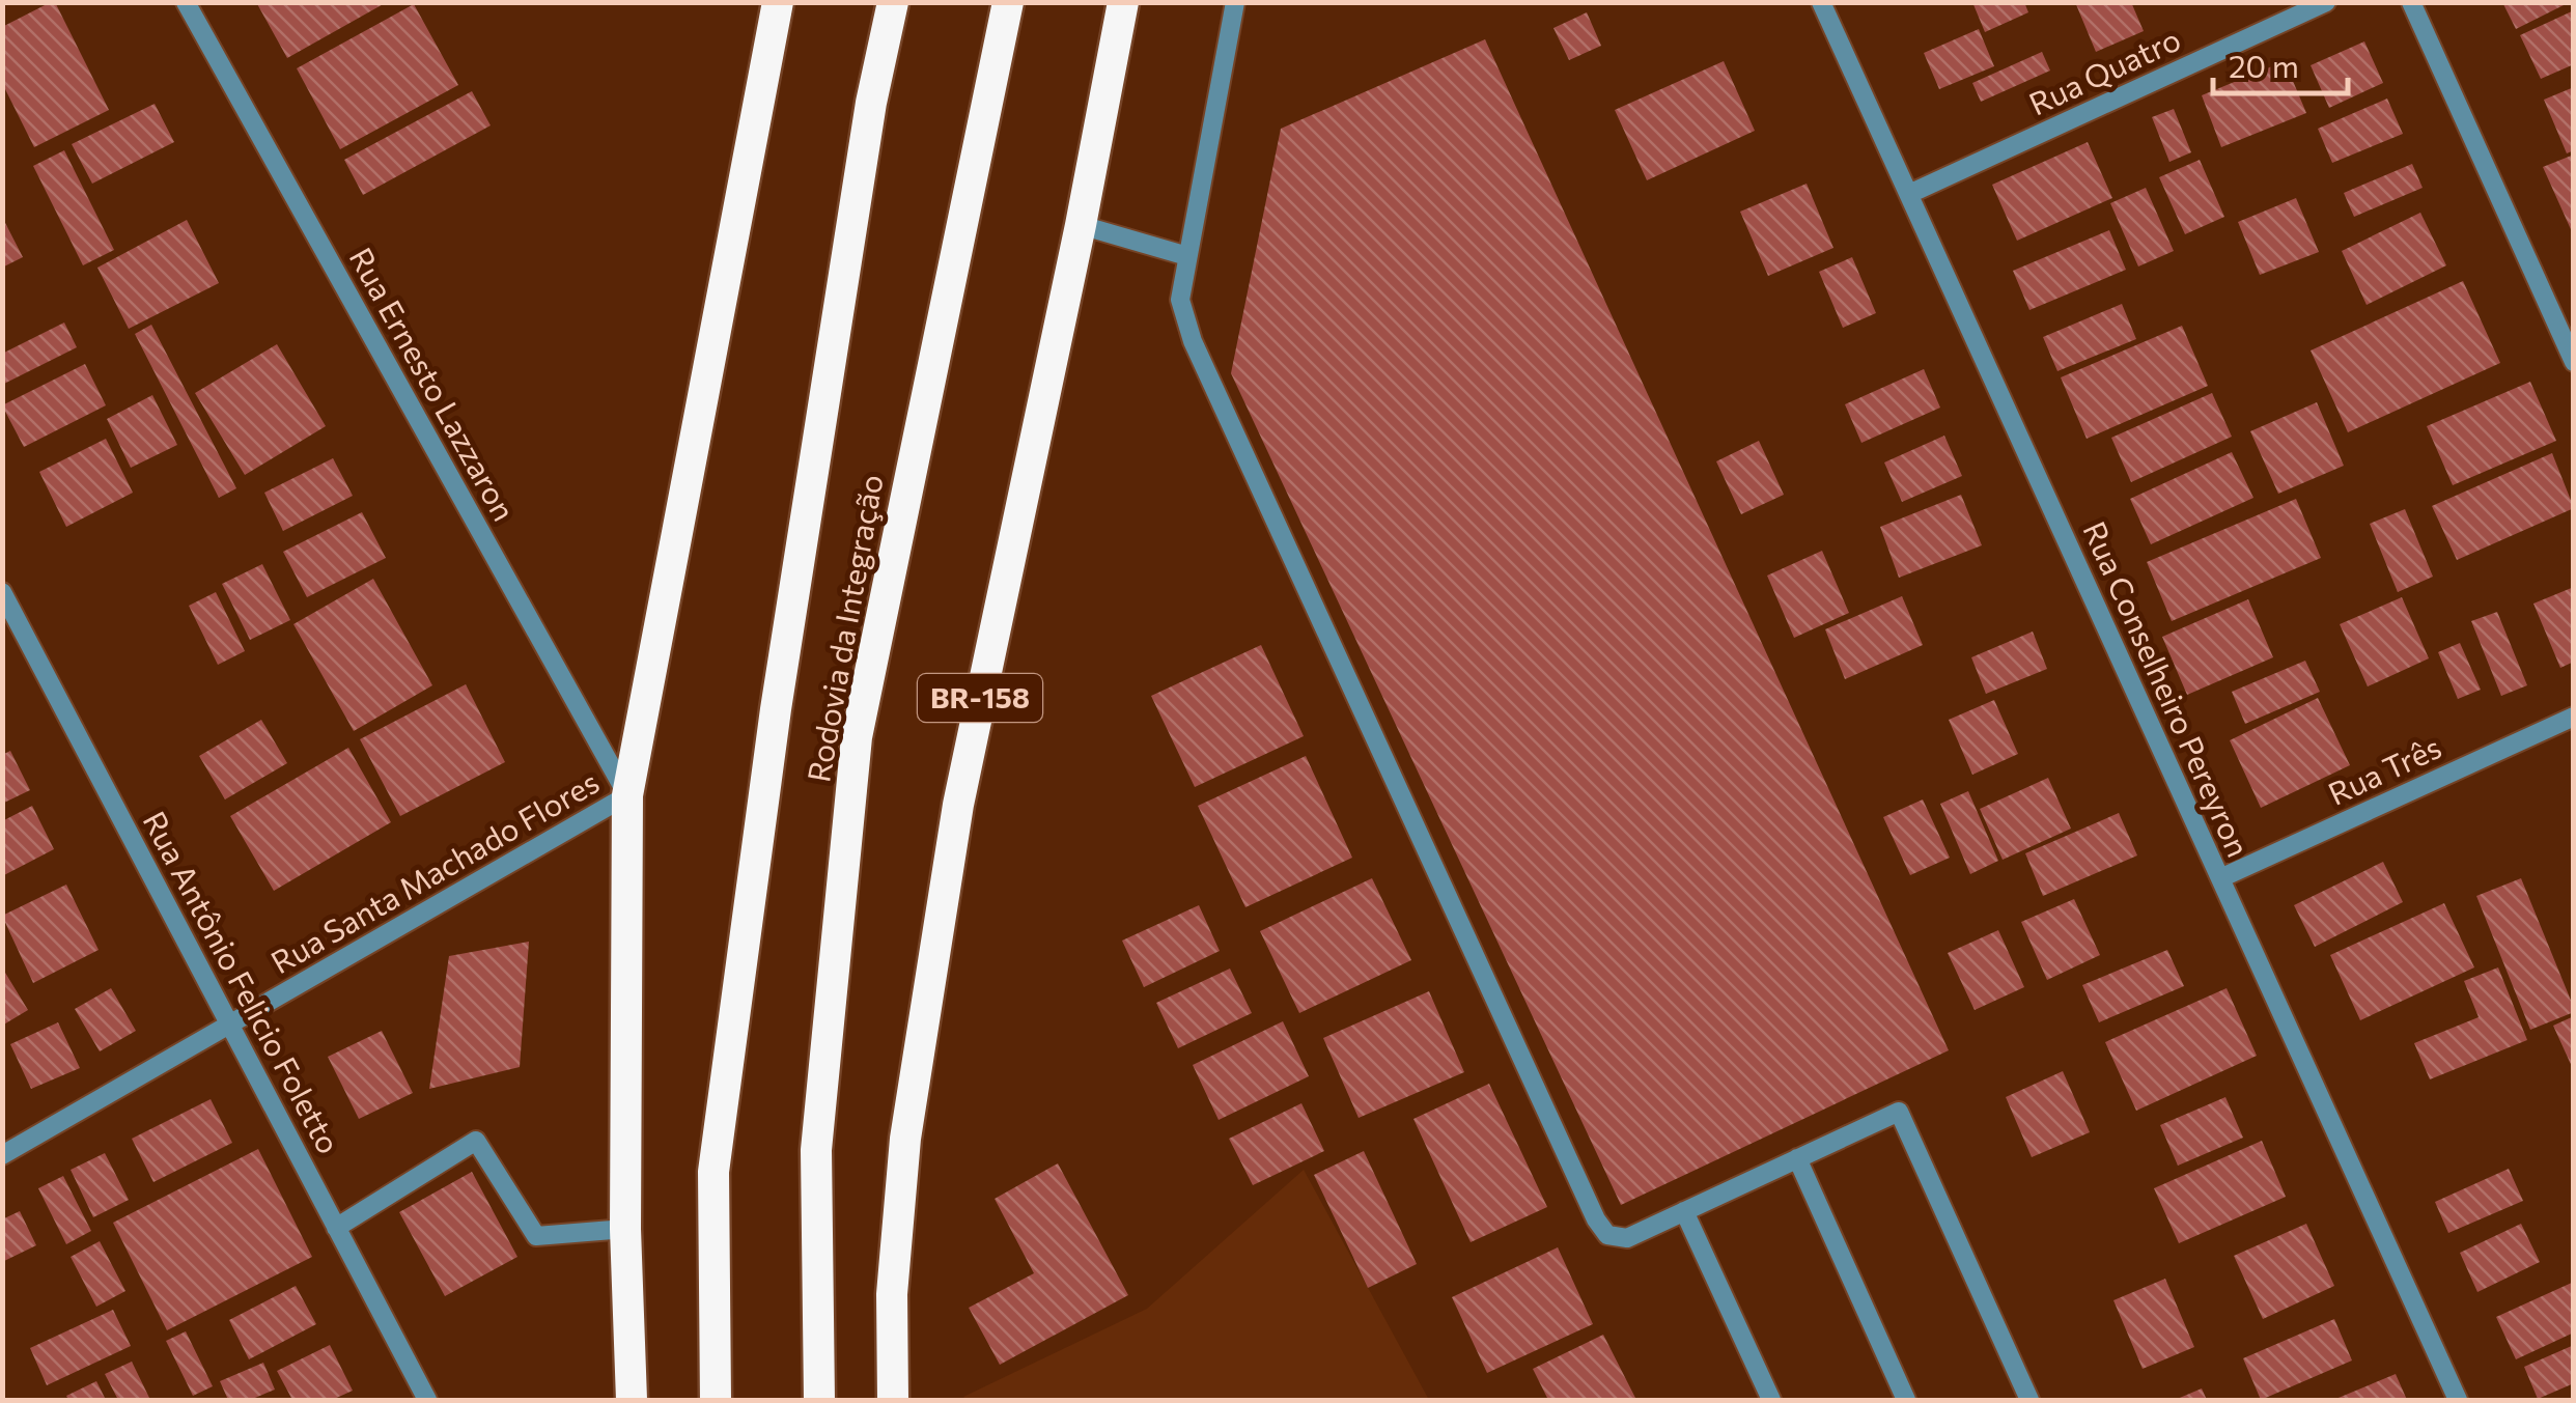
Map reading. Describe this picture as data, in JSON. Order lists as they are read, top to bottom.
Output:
{
  "streets": {
    "highway": ["Rodovia da Integração", "BR-158"],
    "street": [
      "Rua Quatro",
      "Rua Ernesto Lazzaron",
      "Rua Conselheiro Pereyron",
      "Rua Três",
      "Rua Santa Machado Flores",
      "Rua Antônio Felicio Foletto"
    ]
  },
  "crossings": [
    ["Rua Quatro", "Rua Conselheiro Pereyron"],
    ["Rua Ernesto Lazzaron", "Rua Santa Machado Flores"],
    ["Rua Conselheiro Pereyron", "Rua Três"],
    ["Rua Santa Machado Flores", "Rua Antônio Felicio Foletto"]
  ],
  "scale_bar": "20 m"
}
